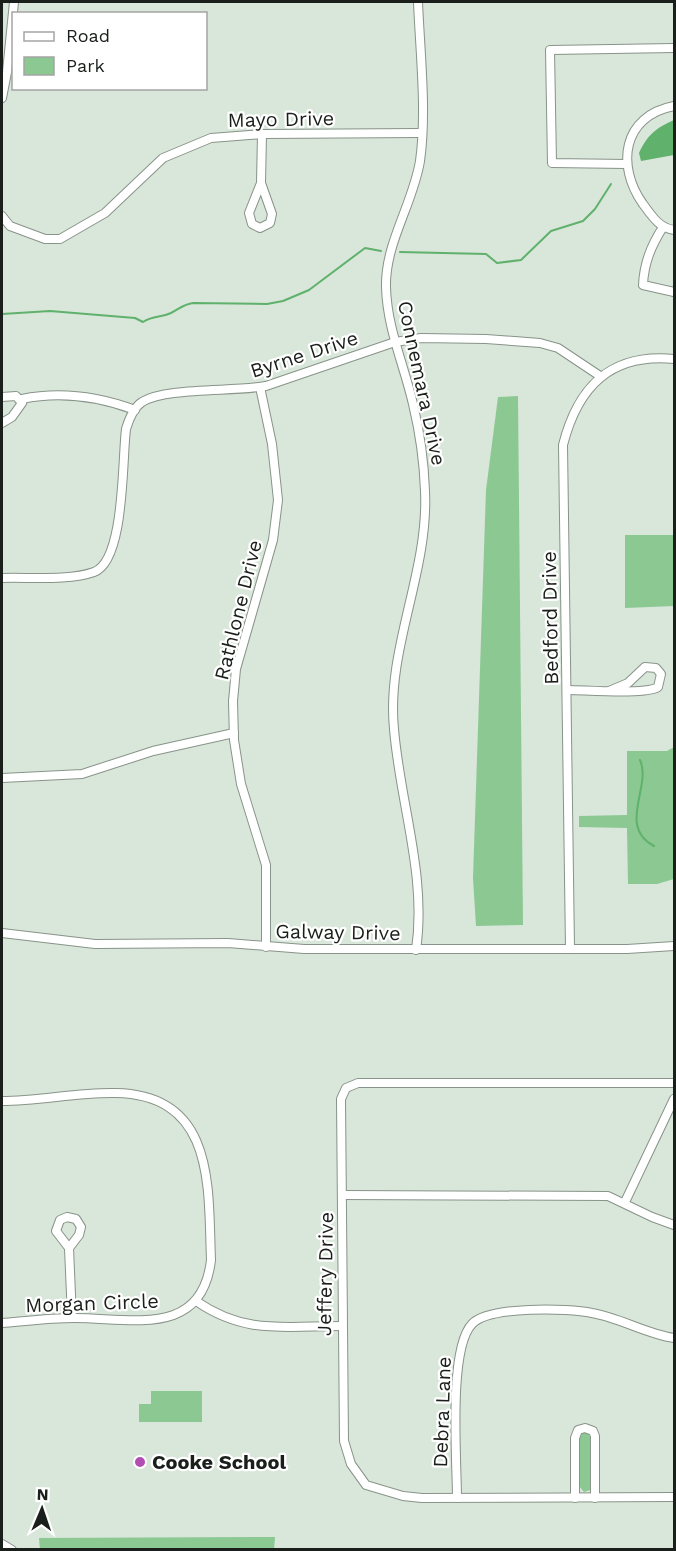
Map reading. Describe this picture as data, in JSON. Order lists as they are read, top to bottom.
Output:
{
  "streets": {
    "street": [
      "Mayo Drive",
      "Byrne Drive",
      "Connemara Drive",
      "Rathlone Drive",
      "Bedford Drive",
      "Galway Drive",
      "Jeffery Drive",
      "Morgan Circle",
      "Debra Lane"
    ]
  },
  "crossings": [
    ["Mayo Drive", "Connemara Drive"],
    ["Byrne Drive", "Connemara Drive"],
    ["Byrne Drive", "Rathlone Drive"],
    ["Byrne Drive", "Bedford Drive"],
    ["Connemara Drive", "Galway Drive"],
    ["Rathlone Drive", "Galway Drive"],
    ["Bedford Drive", "Galway Drive"],
    ["Jeffery Drive", "Debra Lane"]
  ],
  "places": ["Cooke School"],
  "legend": ["Road", "Park"],
  "north": "top"
}
